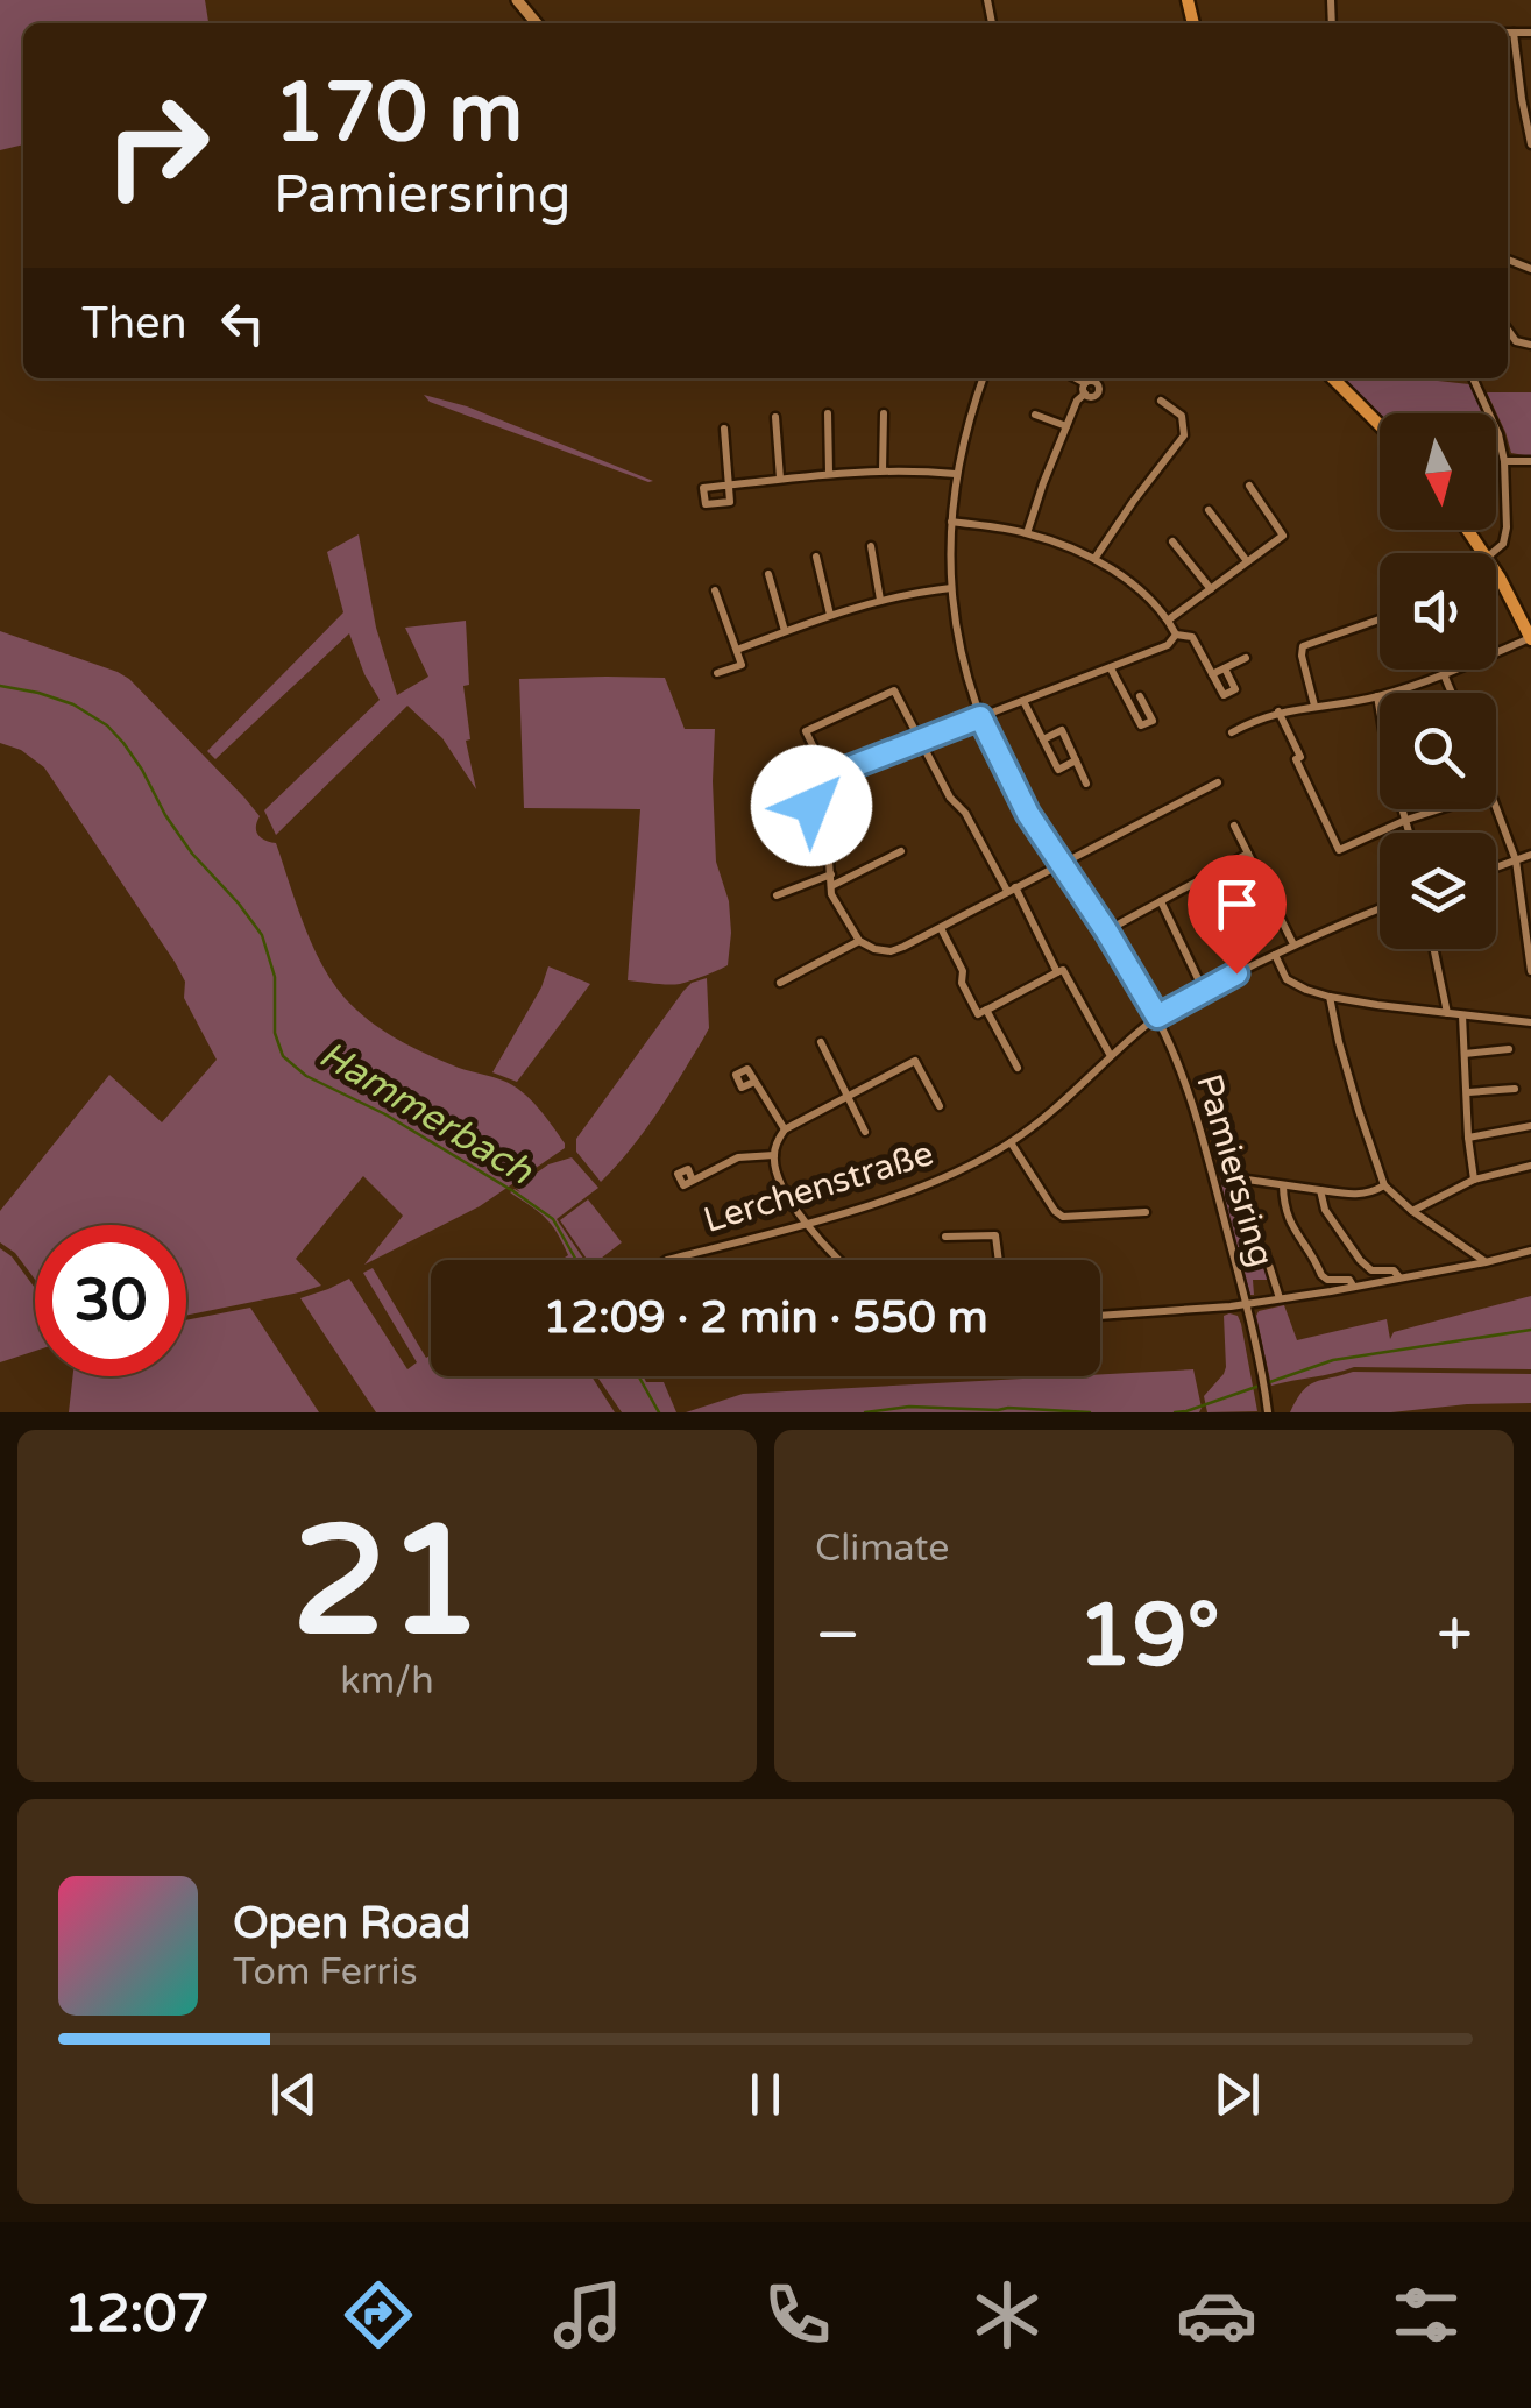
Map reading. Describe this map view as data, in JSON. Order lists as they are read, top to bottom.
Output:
{
  "streets": {
    "street": ["Pamiersring", "Lerchenstraße"]
  },
  "crossings": [
    ["Pamiersring", "Lerchenstraße"]
  ],
  "water": ["Hammerbach"],
  "north": "bottom",
  "page": {
    "turn": ["170 m", "Pamiersring"],
    "then": "Then",
    "limit": "30",
    "trip": "12:09 · 2 min · 550 m",
    "tile": [
      ["21", "km/h"],
      "Climate"
    ],
    "heat": ["−", "19°", "+"],
    "song": ["Open Road", "Tom Ferris"],
    "tabs": "12:07"
  }
}
